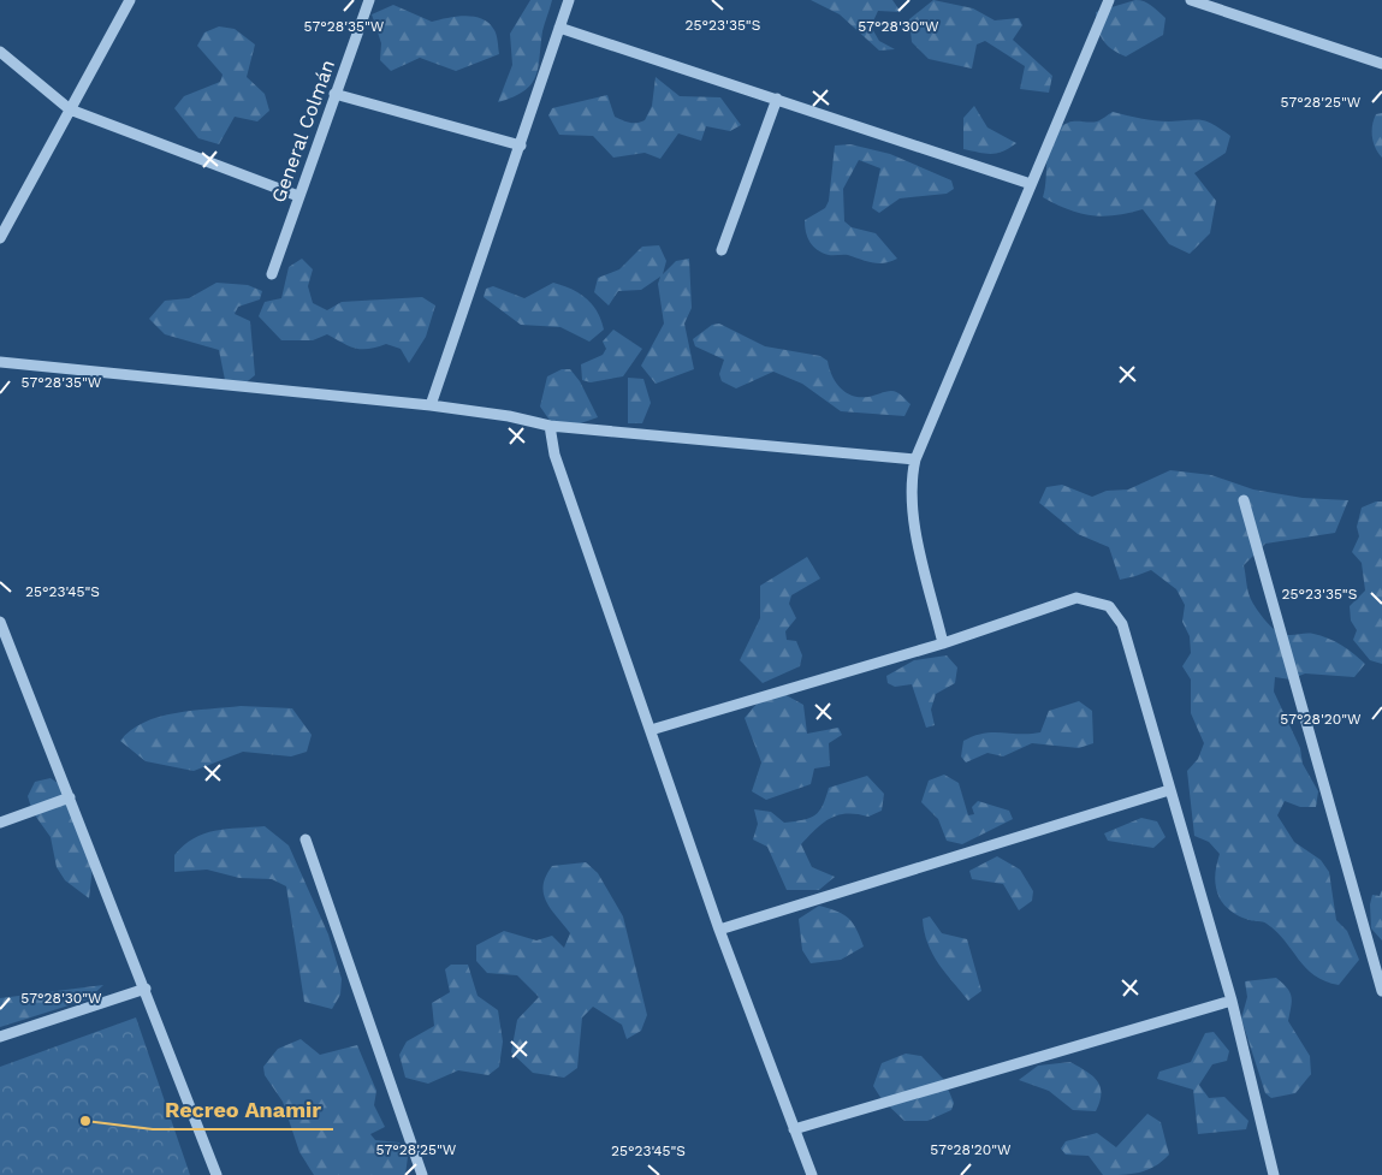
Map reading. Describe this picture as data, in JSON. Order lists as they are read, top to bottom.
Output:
{
  "streets": {
    "street": ["General Colmán"]
  },
  "places": ["Recreo Anamir"],
  "coordinates": [
    "25°23'35\"S",
    "57°28'35\"W",
    "57°28'30\"W",
    "57°28'25\"W",
    "25°23'45\"S",
    "57°28'20\"W"
  ]
}
